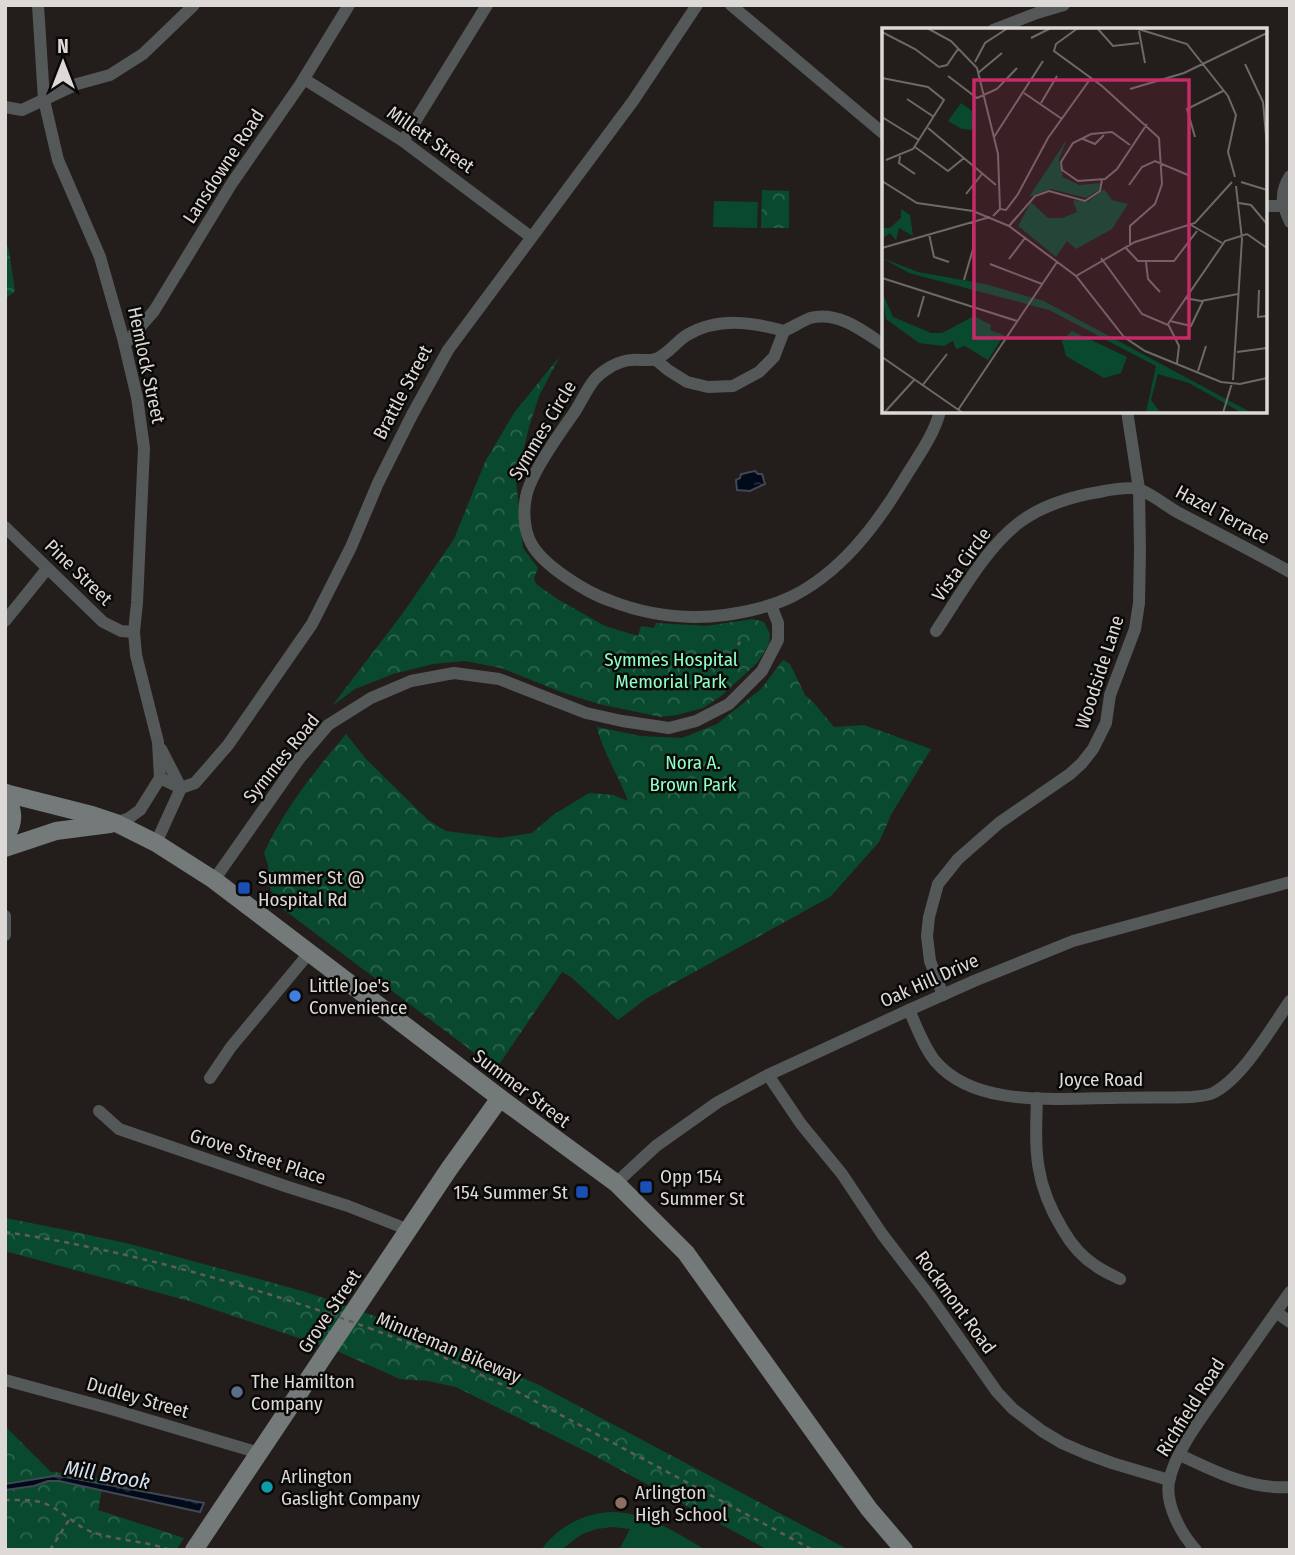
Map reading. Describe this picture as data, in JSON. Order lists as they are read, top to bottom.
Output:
{
  "streets": {
    "main road": ["Summer Street", "Grove Street"],
    "street": [
      "Millett Street",
      "Lansdowne Road",
      "Hemlock Street",
      "Brattle Street",
      "Symmes Circle",
      "Hazel Terrace",
      "Vista Circle",
      "Pine Street",
      "Woodside Lane",
      "Symmes Road",
      "Oak Hill Drive",
      "Joyce Road",
      "Grove Street Place",
      "Rockmont Road",
      "Dudley Street",
      "Richfield Road"
    ],
    "path": ["Minuteman Bikeway"]
  },
  "crossings": [
    ["Millett Street", "Lansdowne Road"],
    ["Millett Street", "Brattle Street"],
    ["Lansdowne Road", "Hemlock Street"],
    ["Hemlock Street", "Brattle Street"],
    ["Hemlock Street", "Pine Street"],
    ["Symmes Circle", "Symmes Road"],
    ["Hazel Terrace", "Vista Circle"],
    ["Hazel Terrace", "Woodside Lane"],
    ["Vista Circle", "Woodside Lane"],
    ["Woodside Lane", "Oak Hill Drive"],
    ["Symmes Road", "Summer Street"],
    ["Oak Hill Drive", "Joyce Road"],
    ["Oak Hill Drive", "Summer Street"],
    ["Oak Hill Drive", "Rockmont Road"],
    ["Summer Street", "Grove Street"],
    ["Grove Street Place", "Grove Street"],
    ["Rockmont Road", "Richfield Road"],
    ["Grove Street", "Dudley Street"]
  ],
  "water": ["Mill Brook"],
  "parks": ["Symmes Hospital Memorial Park", "Nora A. Brown Park"],
  "places": {
    "transit": ["Summer St @ Hospital Rd", "Opp 154 Summer St", "154 Summer St"],
    "other": [
      "Little Joe's Convenience",
      "The Hamilton Company",
      "Arlington Gaslight Company",
      "Arlington High School"
    ]
  },
  "north": "top"
}
